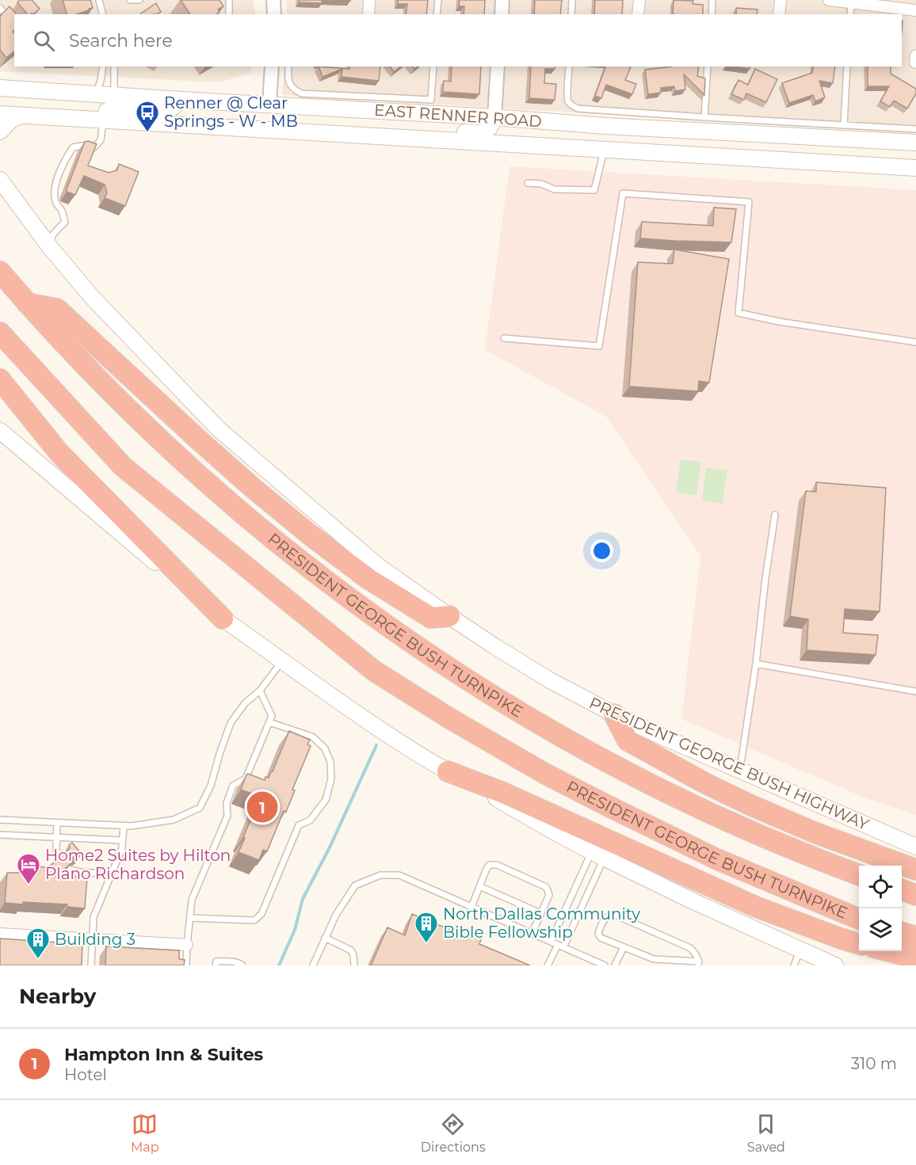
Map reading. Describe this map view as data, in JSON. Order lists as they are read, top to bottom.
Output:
{
  "streets": {
    "highway": ["PRESIDENT GEORGE BUSH TURNPIKE"],
    "main road": ["EAST RENNER ROAD", "PRESIDENT GEORGE BUSH HIGHWAY"]
  },
  "places": {
    "bus stop": ["Renner @ Clear Springs - W - MB"],
    "hotel": ["Home2 Suites by Hilton Plano Richardson"],
    "building": ["North Dallas Community Bible Fellowship", "Building 3"]
  },
  "page": {
    "search": "Search here",
    "pins": "1",
    "heading": "Nearby",
    "list": [
      {
        "mark": "1",
        "name": "Hampton Inn & Suites",
        "note": "Hotel",
        "value": "310 m"
      }
    ],
    "nav": ["Map", "Directions", "Saved"]
  }
}
